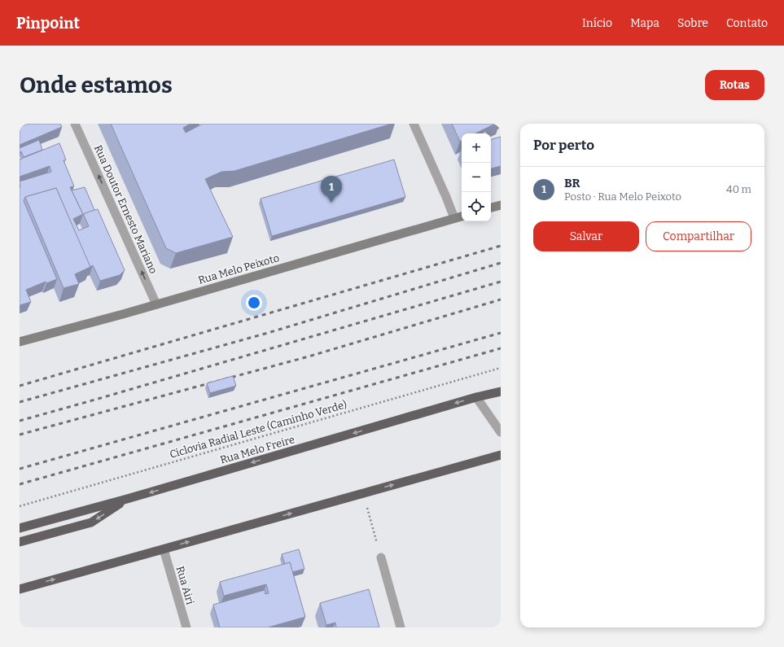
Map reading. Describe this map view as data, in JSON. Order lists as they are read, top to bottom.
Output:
{
  "streets": {
    "highway": ["Rua Melo Freire"],
    "main road": ["Rua Melo Peixoto"],
    "street": ["Rua Doutor Ernesto Mariano", "Rua Airi"],
    "path": ["Ciclovia Radial Leste (Caminho Verde)"]
  },
  "crossings": [
    ["Rua Doutor Ernesto Mariano", "Rua Melo Peixoto"]
  ],
  "one_way": ["Rua Doutor Ernesto Mariano"],
  "page": {
    "header": "Pinpoint",
    "nav": [
      "Início",
      "Mapa",
      "Sobre",
      "Contato"
    ],
    "buttons": [
      "Rotas",
      ["Salvar", "Compartilhar"]
    ],
    "title": "Onde estamos",
    "heading": "Por perto",
    "map_buttons": ["+", "−"],
    "list": [
      {
        "mark": "1",
        "name": "BR",
        "note": "Posto · Rua Melo Peixoto",
        "value": "40 m"
      }
    ],
    "pins": "1"
  }
}
